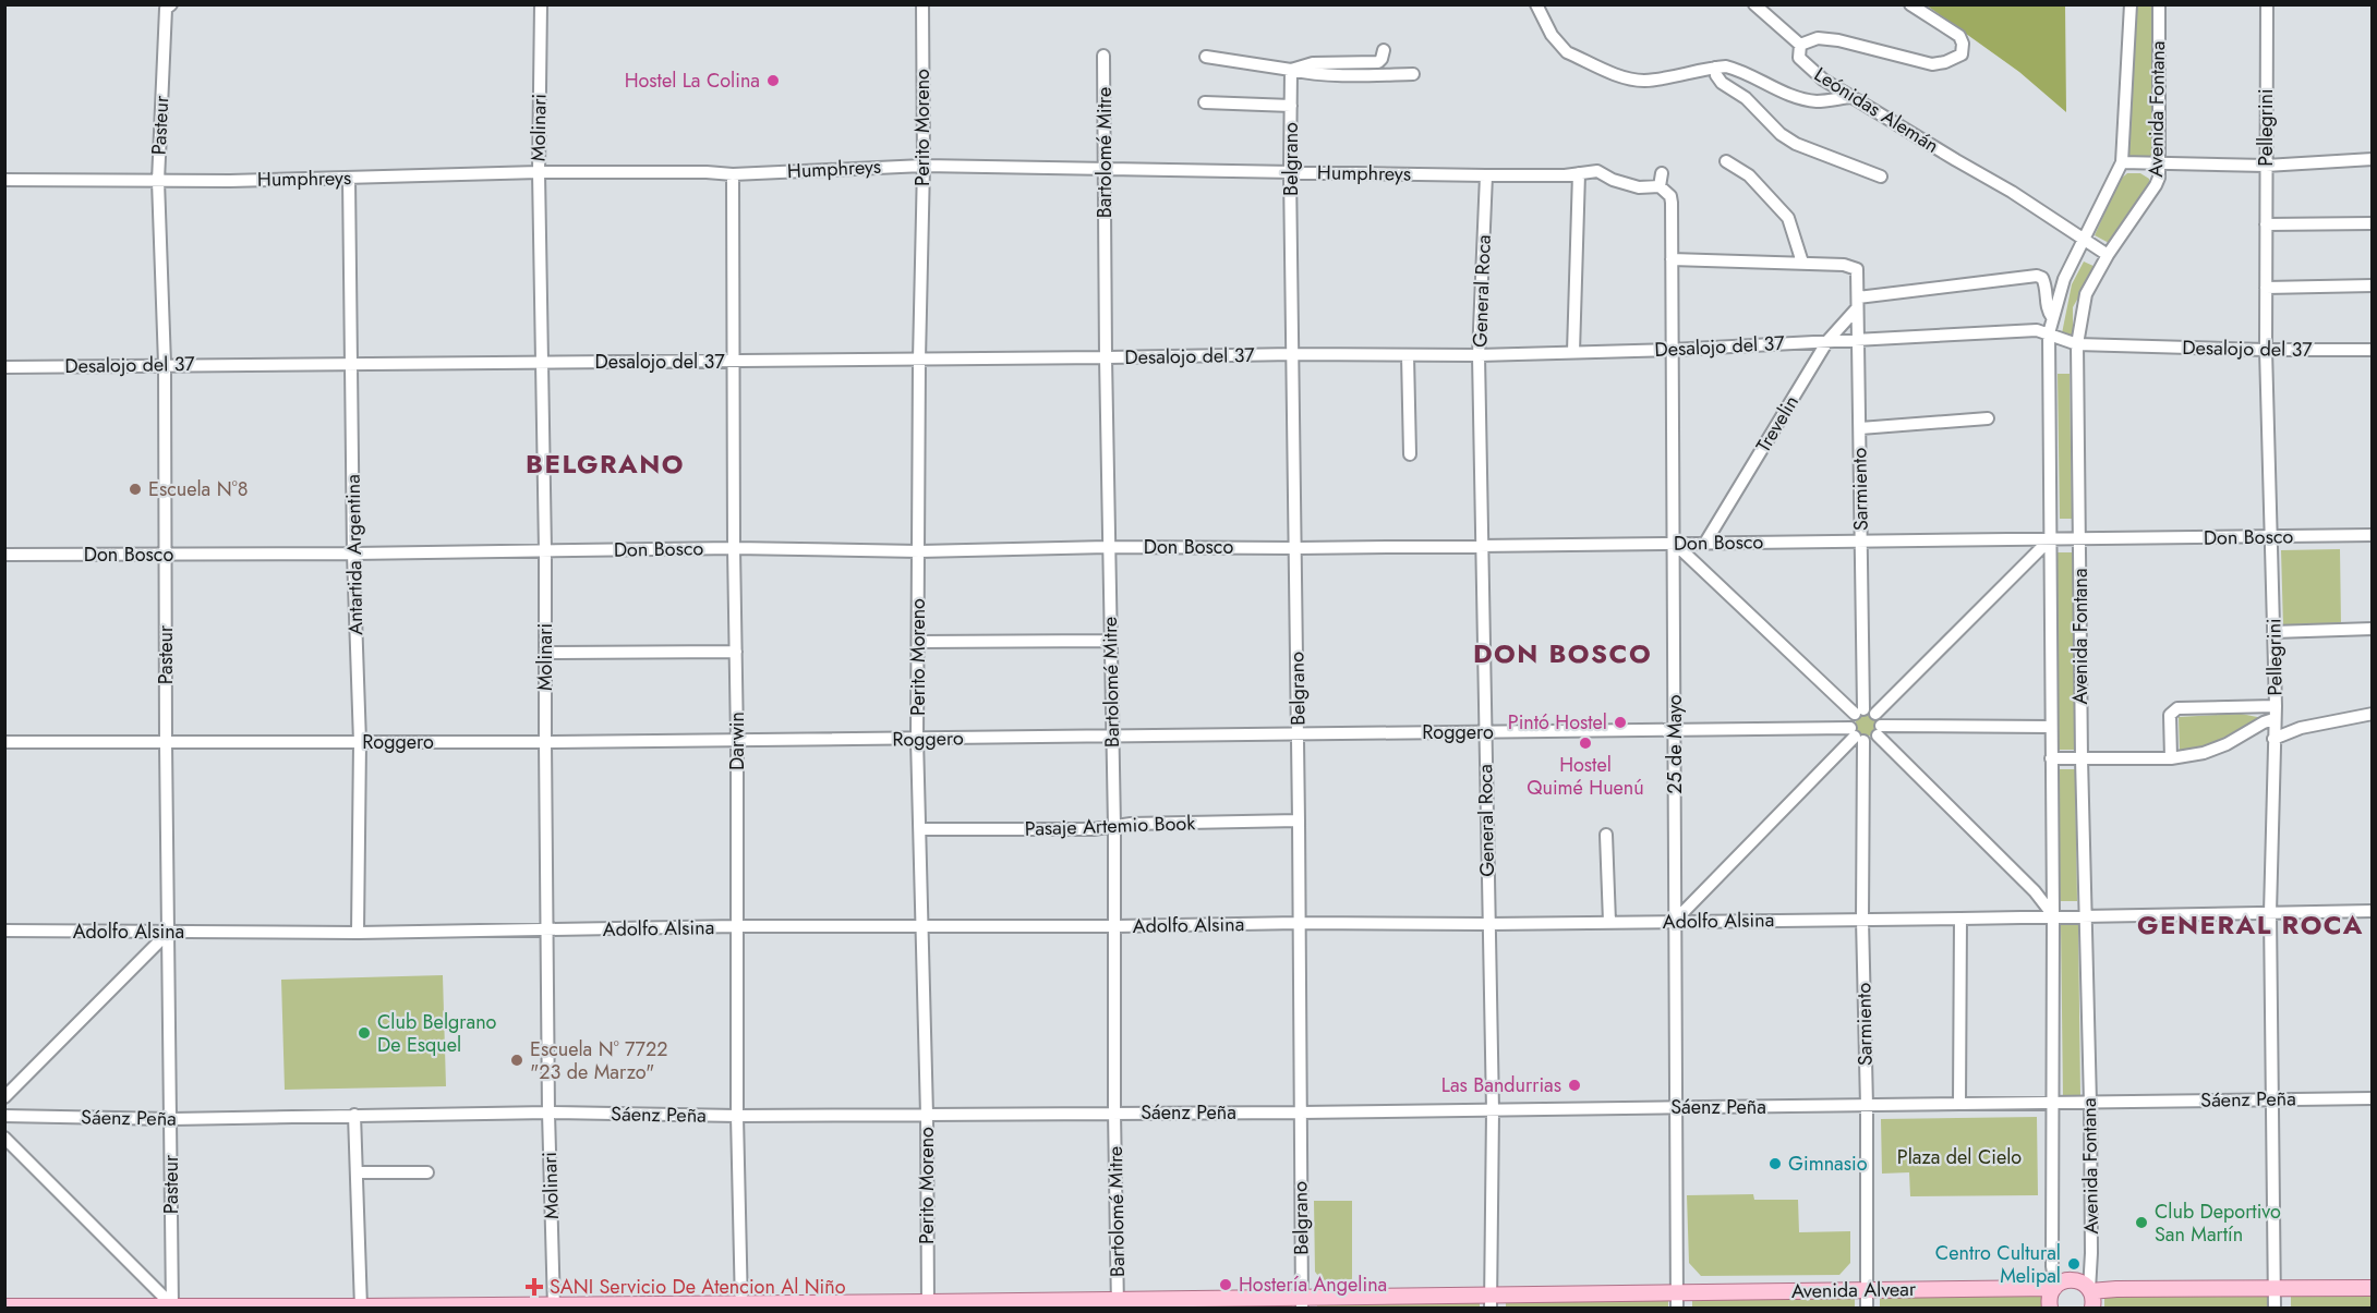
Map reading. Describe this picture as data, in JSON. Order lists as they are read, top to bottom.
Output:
{
  "streets": {
    "main road": ["Avenida Alvear"],
    "street": [
      "Avenida Fontana",
      "Leónidas Alemán",
      "Pasteur",
      "Molinari",
      "Perito Moreno",
      "Pellegrini",
      "Bartolomé Mitre",
      "Belgrano",
      "Humphreys",
      "General Roca",
      "Desalojo del 37",
      "Trevelin",
      "Sarmiento",
      "Don Bosco",
      "Antartida Argentina",
      "Roggero",
      "Darwin",
      "25 de Mayo",
      "Pasaje Artemio Book",
      "Adolfo Alsina",
      "Sáenz Peña"
    ]
  },
  "crossings": [
    ["Avenida Fontana", "Leónidas Alemán"],
    ["Avenida Fontana", "Desalojo del 37"],
    ["Avenida Fontana", "Don Bosco"],
    ["Avenida Fontana", "Adolfo Alsina"],
    ["Avenida Fontana", "Sáenz Peña"],
    ["Avenida Fontana", "Avenida Alvear"],
    ["Pasteur", "Humphreys"],
    ["Pasteur", "Desalojo del 37"],
    ["Pasteur", "Don Bosco"],
    ["Pasteur", "Roggero"],
    ["Pasteur", "Adolfo Alsina"],
    ["Pasteur", "Sáenz Peña"],
    ["Pasteur", "Avenida Alvear"],
    ["Molinari", "Humphreys"],
    ["Molinari", "Desalojo del 37"],
    ["Molinari", "Don Bosco"],
    ["Molinari", "Roggero"],
    ["Molinari", "Adolfo Alsina"],
    ["Molinari", "Sáenz Peña"],
    ["Molinari", "Avenida Alvear"],
    ["Perito Moreno", "Humphreys"],
    ["Perito Moreno", "Desalojo del 37"],
    ["Perito Moreno", "Don Bosco"],
    ["Perito Moreno", "Roggero"],
    ["Perito Moreno", "Pasaje Artemio Book"],
    ["Perito Moreno", "Adolfo Alsina"],
    ["Perito Moreno", "Sáenz Peña"],
    ["Perito Moreno", "Avenida Alvear"],
    ["Pellegrini", "Desalojo del 37"],
    ["Pellegrini", "Don Bosco"],
    ["Pellegrini", "Adolfo Alsina"],
    ["Pellegrini", "Sáenz Peña"],
    ["Bartolomé Mitre", "Humphreys"],
    ["Bartolomé Mitre", "Desalojo del 37"],
    ["Bartolomé Mitre", "Don Bosco"],
    ["Bartolomé Mitre", "Roggero"],
    ["Bartolomé Mitre", "Pasaje Artemio Book"],
    ["Bartolomé Mitre", "Adolfo Alsina"],
    ["Bartolomé Mitre", "Sáenz Peña"],
    ["Bartolomé Mitre", "Avenida Alvear"],
    ["Belgrano", "Humphreys"],
    ["Belgrano", "Desalojo del 37"],
    ["Belgrano", "Don Bosco"],
    ["Belgrano", "Roggero"],
    ["Belgrano", "Pasaje Artemio Book"],
    ["Belgrano", "Adolfo Alsina"],
    ["Belgrano", "Sáenz Peña"],
    ["Belgrano", "Avenida Alvear"],
    ["Humphreys", "General Roca"],
    ["Humphreys", "Antartida Argentina"],
    ["Humphreys", "Darwin"],
    ["Humphreys", "25 de Mayo"],
    ["General Roca", "Desalojo del 37"],
    ["General Roca", "Don Bosco"],
    ["General Roca", "Roggero"],
    ["General Roca", "Adolfo Alsina"],
    ["General Roca", "Sáenz Peña"],
    ["General Roca", "Avenida Alvear"],
    ["Desalojo del 37", "Trevelin"],
    ["Desalojo del 37", "Sarmiento"],
    ["Desalojo del 37", "Antartida Argentina"],
    ["Desalojo del 37", "Darwin"],
    ["Desalojo del 37", "25 de Mayo"],
    ["Trevelin", "Sarmiento"],
    ["Trevelin", "Don Bosco"],
    ["Sarmiento", "Don Bosco"],
    ["Sarmiento", "Roggero"],
    ["Sarmiento", "Adolfo Alsina"],
    ["Sarmiento", "Sáenz Peña"],
    ["Sarmiento", "Avenida Alvear"],
    ["Don Bosco", "Antartida Argentina"],
    ["Don Bosco", "Darwin"],
    ["Don Bosco", "25 de Mayo"],
    ["Antartida Argentina", "Roggero"],
    ["Antartida Argentina", "Adolfo Alsina"],
    ["Roggero", "Darwin"],
    ["Roggero", "25 de Mayo"],
    ["Darwin", "Adolfo Alsina"],
    ["Darwin", "Sáenz Peña"],
    ["Darwin", "Avenida Alvear"],
    ["25 de Mayo", "Adolfo Alsina"],
    ["25 de Mayo", "Sáenz Peña"],
    ["25 de Mayo", "Avenida Alvear"]
  ],
  "districts": ["BELGRANO", "DON BOSCO", "GENERAL ROCA"],
  "parks": ["Plaza del Cielo"],
  "places": {
    "other": [
      "Hostel La Colina",
      "Escuela N°8",
      "Pintó Hostel",
      "Hostel Quimé Huenú",
      "Club Belgrano De Esquel",
      "Escuela N° 7722 \"23 de Marzo\"",
      "Las Bandurrias",
      "Gimnasio",
      "Club Deportivo San Martín",
      "Centro Cultural Melipal",
      "Hostería Angelina"
    ],
    "health": ["SANI Servicio De Atencion Al Niño"]
  }
}
